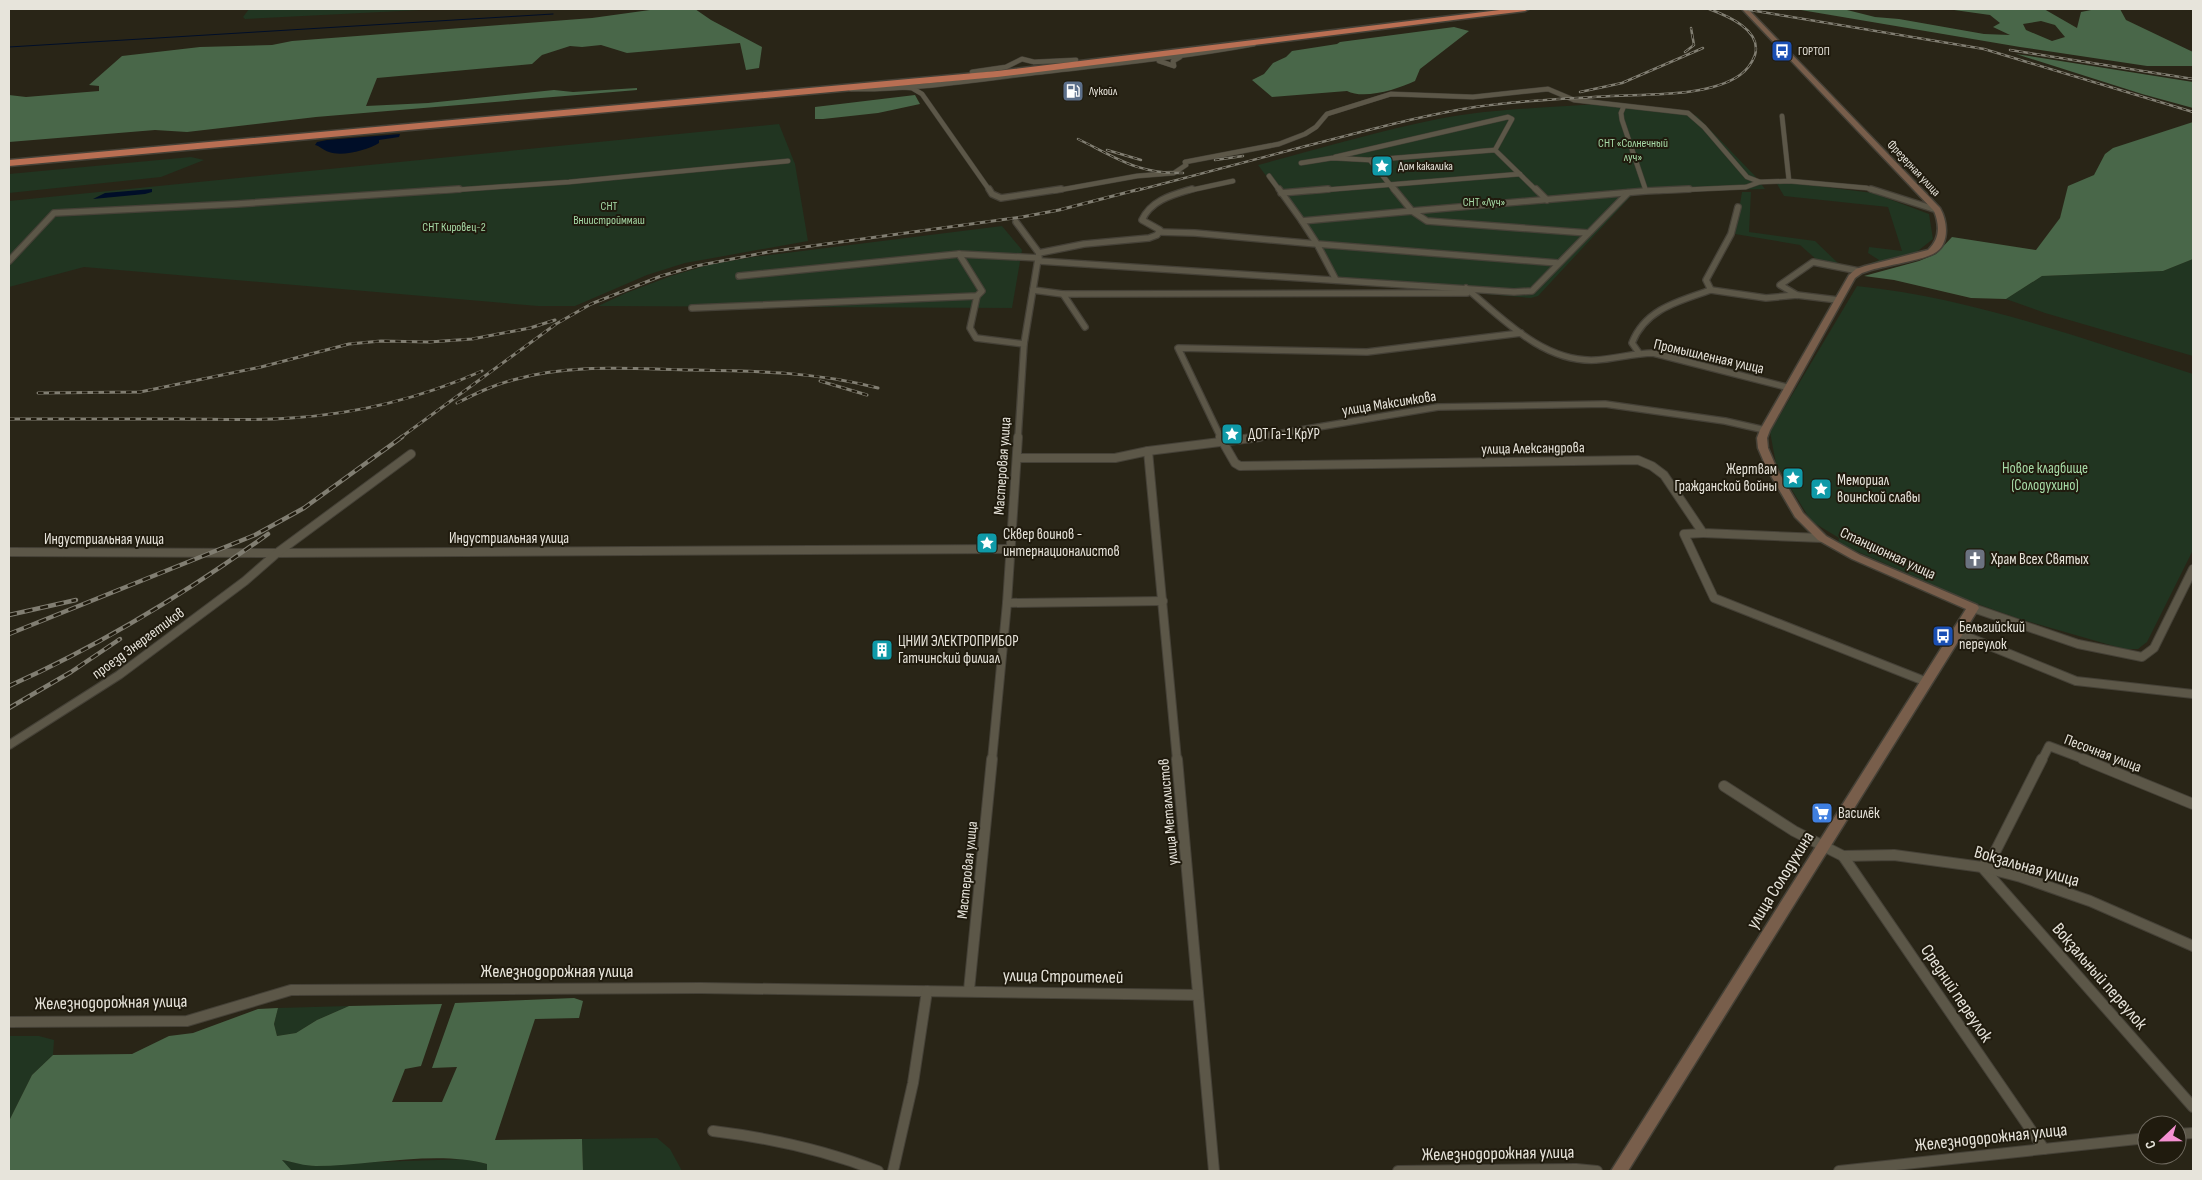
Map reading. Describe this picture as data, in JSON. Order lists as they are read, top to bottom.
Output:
{
  "streets": {
    "street": [
      "Фрезерная улица",
      "Промышленная улица",
      "улица Максимкова",
      "улица Александрова",
      "Мастеровая улица",
      "Индустриальная улица",
      "Станционная улица",
      "проезд Энергетиков",
      "Песочная улица",
      "улица Металлистов",
      "Вокзальная улица",
      "улица Солодухина",
      "Железнодорожная улица",
      "улица Строителей",
      "Вокзальный переулок",
      "Средний переулок"
    ]
  },
  "crossings": [
    ["улица Максимкова", "улица Александрова"],
    ["улица Максимкова", "Мастеровая улица"],
    ["улица Максимкова", "Станционная улица"],
    ["улица Максимкова", "улица Металлистов"],
    ["Мастеровая улица", "Индустриальная улица"],
    ["Мастеровая улица", "улица Строителей"],
    ["Индустриальная улица", "проезд Энергетиков"],
    ["Станционная улица", "улица Солодухина"],
    ["Песочная улица", "Вокзальная улица"],
    ["Песочная улица", "Вокзальный переулок"],
    ["улица Металлистов", "улица Строителей"],
    ["Вокзальная улица", "Вокзальный переулок"],
    ["Вокзальная улица", "Средний переулок"],
    ["Железнодорожная улица", "улица Строителей"],
    ["Железнодорожная улица", "Средний переулок"]
  ],
  "parks": [
    "СНТ «Солнечный луч»",
    "СНТ «Луч»",
    "СНТ Вниистройммаш",
    "СНТ Кировец-2",
    "Новое кладбище (Солодухино)"
  ],
  "places": {
    "bus stop": ["ГОРТОП", "Бельгийский переулок"],
    "fuel station": ["Лукойл"],
    "place": [
      "Дом какалика",
      "ДОТ Га-1 КрУР",
      "Жертвам Гражданской войны",
      "Мемориал воинской славы",
      "Сквер воинов - интернационалистов"
    ],
    "church": ["Храм Всех Святых"],
    "building": ["ЦНИИ ЭЛЕКТРОПРИБОР Гатчинский филиал"],
    "supermarket": ["Василёк"]
  },
  "north": "left"
}
